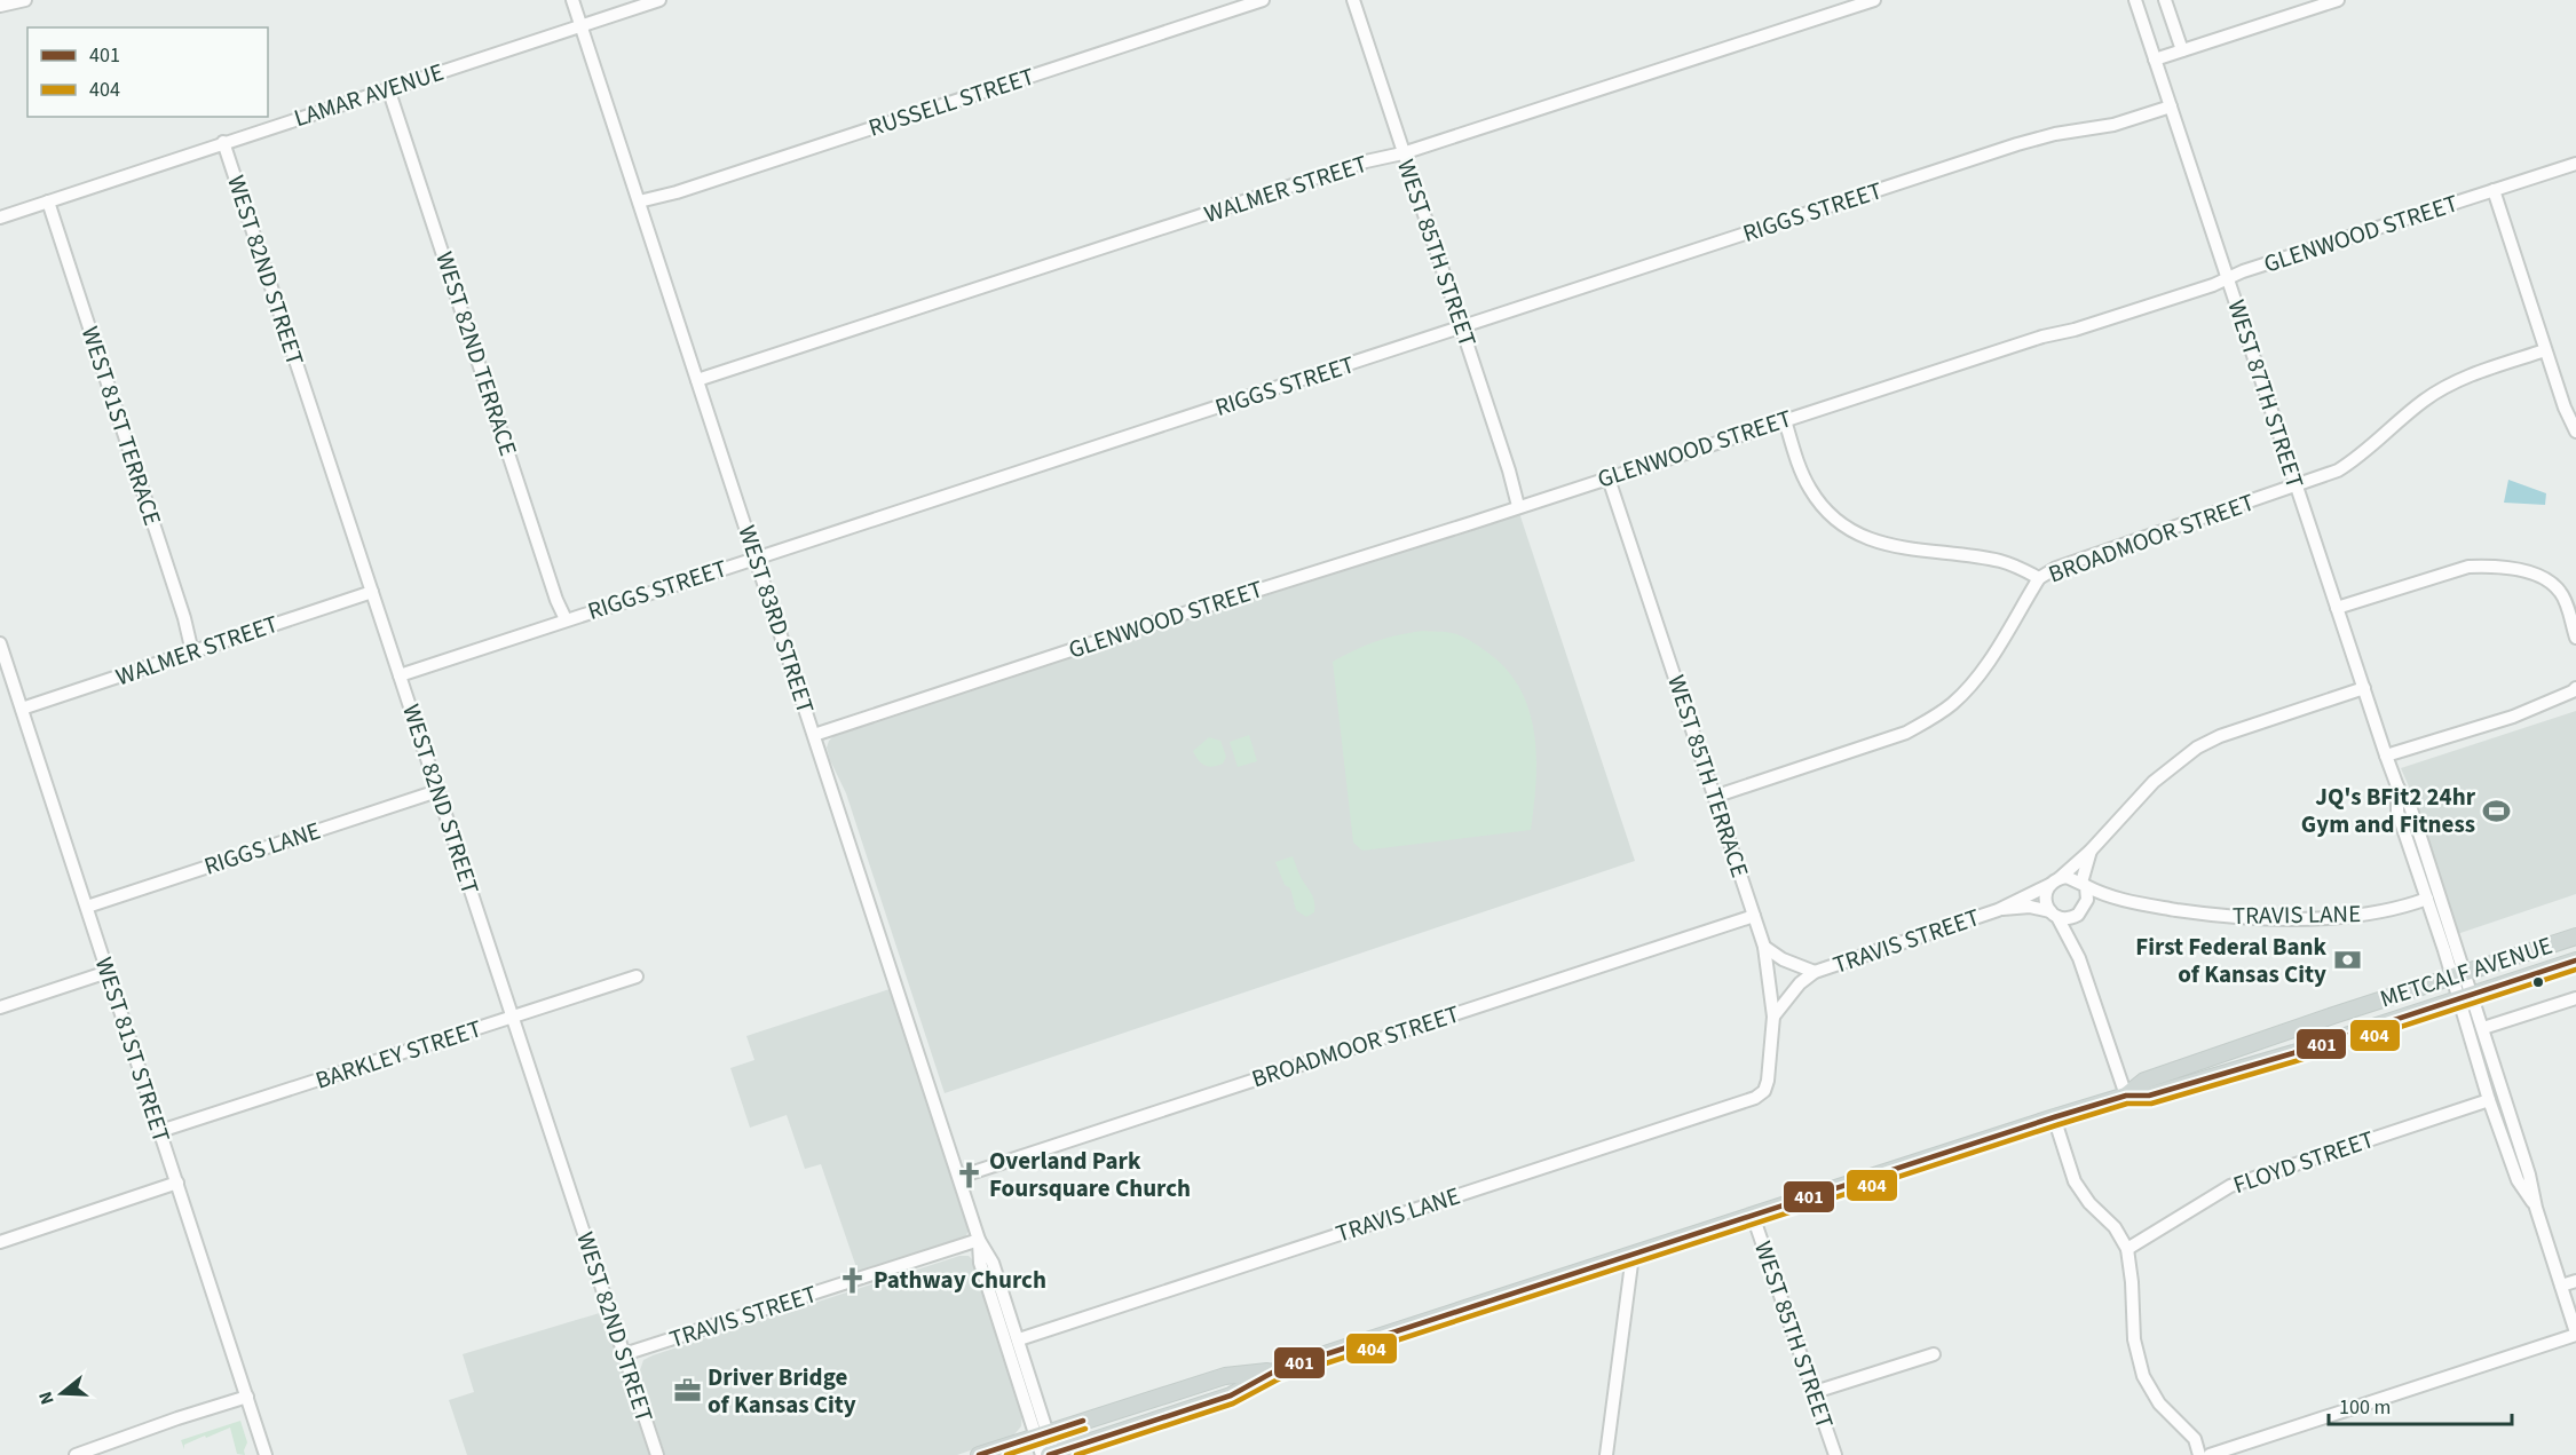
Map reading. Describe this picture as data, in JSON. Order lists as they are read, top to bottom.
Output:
{
  "streets": {
    "main road": ["METCALF AVENUE"],
    "street": [
      "LAMAR AVENUE",
      "RUSSELL STREET",
      "WALMER STREET",
      "RIGGS STREET",
      "GLENWOOD STREET",
      "WEST 85TH STREET",
      "WEST 82ND STREET",
      "WEST 82ND TERRACE",
      "WEST 87TH STREET",
      "WEST 81ST TERRACE",
      "BROADMOOR STREET",
      "WEST 83RD STREET",
      "WEST 85TH TERRACE",
      "RIGGS LANE",
      "TRAVIS LANE",
      "TRAVIS STREET",
      "WEST 81ST STREET",
      "BARKLEY STREET",
      "FLOYD STREET"
    ]
  },
  "crossings": [
    ["LAMAR AVENUE", "WEST 82ND STREET"],
    ["LAMAR AVENUE", "WEST 82ND TERRACE"],
    ["LAMAR AVENUE", "WEST 81ST TERRACE"],
    ["LAMAR AVENUE", "WEST 83RD STREET"],
    ["RUSSELL STREET", "WEST 83RD STREET"],
    ["WALMER STREET", "WEST 85TH STREET"],
    ["WALMER STREET", "WEST 82ND STREET"],
    ["WALMER STREET", "WEST 81ST TERRACE"],
    ["WALMER STREET", "WEST 83RD STREET"],
    ["WALMER STREET", "WEST 81ST STREET"],
    ["RIGGS STREET", "WEST 85TH STREET"],
    ["RIGGS STREET", "WEST 82ND STREET"],
    ["RIGGS STREET", "WEST 82ND TERRACE"],
    ["RIGGS STREET", "WEST 87TH STREET"],
    ["RIGGS STREET", "WEST 83RD STREET"],
    ["GLENWOOD STREET", "WEST 85TH STREET"],
    ["GLENWOOD STREET", "WEST 87TH STREET"],
    ["GLENWOOD STREET", "WEST 83RD STREET"],
    ["GLENWOOD STREET", "WEST 85TH TERRACE"],
    ["WEST 85TH STREET", "METCALF AVENUE"],
    ["WEST 82ND STREET", "RIGGS LANE"],
    ["WEST 82ND STREET", "TRAVIS STREET"],
    ["WEST 82ND STREET", "BARKLEY STREET"],
    ["WEST 87TH STREET", "BROADMOOR STREET"],
    ["WEST 87TH STREET", "TRAVIS LANE"],
    ["WEST 87TH STREET", "TRAVIS STREET"],
    ["WEST 87TH STREET", "METCALF AVENUE"],
    ["WEST 87TH STREET", "FLOYD STREET"],
    ["BROADMOOR STREET", "WEST 83RD STREET"],
    ["BROADMOOR STREET", "WEST 85TH TERRACE"],
    ["WEST 83RD STREET", "TRAVIS LANE"],
    ["WEST 83RD STREET", "TRAVIS STREET"],
    ["WEST 83RD STREET", "METCALF AVENUE"],
    ["WEST 85TH TERRACE", "TRAVIS LANE"],
    ["WEST 85TH TERRACE", "TRAVIS STREET"],
    ["RIGGS LANE", "WEST 81ST STREET"],
    ["TRAVIS LANE", "TRAVIS STREET"],
    ["WEST 81ST STREET", "BARKLEY STREET"]
  ],
  "places": {
    "sports": ["JQ's BFit2 24hr Gym and Fitness"],
    "bank": ["First Federal Bank of Kansas City"],
    "church": ["Overland Park Foursquare Church", "Pathway Church"],
    "office": ["Driver Bridge of Kansas City"]
  },
  "lines": ["transit line 401", "transit line 404"],
  "legend": ["401", "404"],
  "scale_bar": "100 m",
  "north": "left"
}
